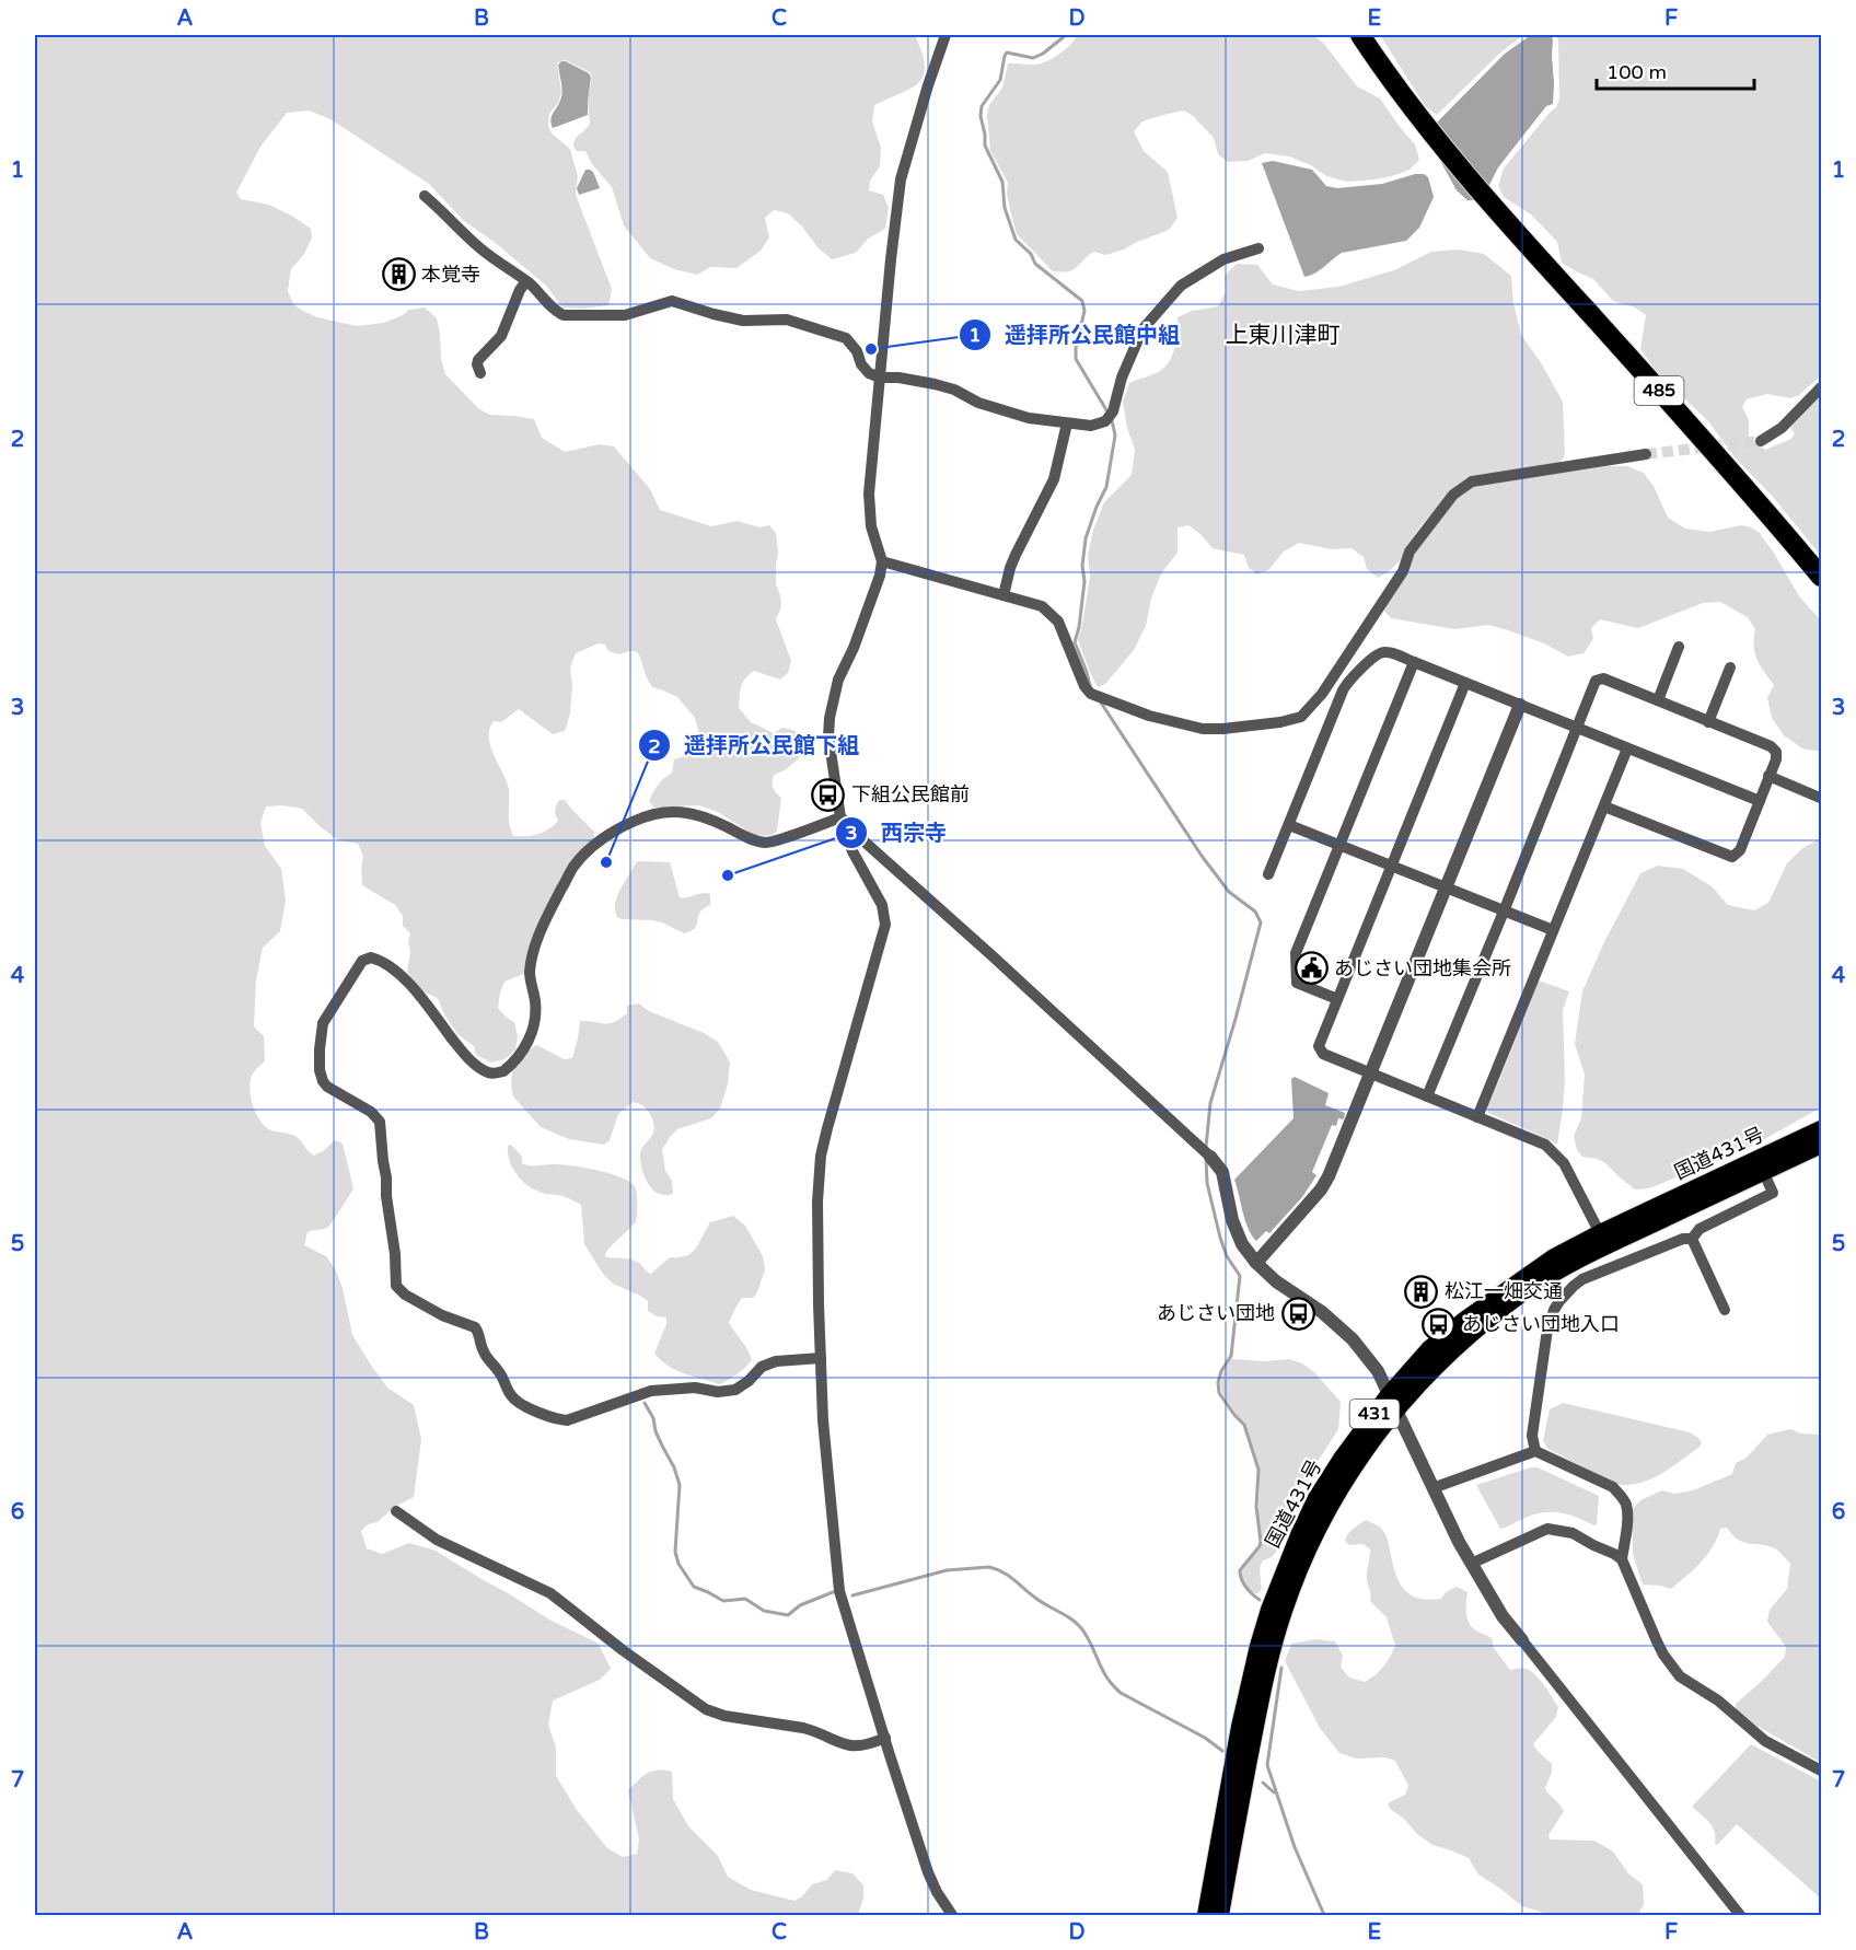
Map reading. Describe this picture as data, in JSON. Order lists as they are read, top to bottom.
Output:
{
  "streets": {
    "highway": ["485", "国道431号", "431"]
  },
  "districts": ["上東川津町"],
  "places": {
    "building": ["本覚寺", "松江一畑交通"],
    "other": ["遥拝所公民館中組", "遥拝所公民館下組", "西宗寺"],
    "bus stop": ["下組公民館前", "あじさい団地", "あじさい団地入口"],
    "public building": ["あじさい団地集会所"]
  },
  "scale_bar": "100 m",
  "grid": {
    "columns": [
      "A",
      "B",
      "C",
      "D",
      "E",
      "F"
    ],
    "rows": [
      "1",
      "2",
      "3",
      "4",
      "5",
      "6",
      "7"
    ]
  }
}
